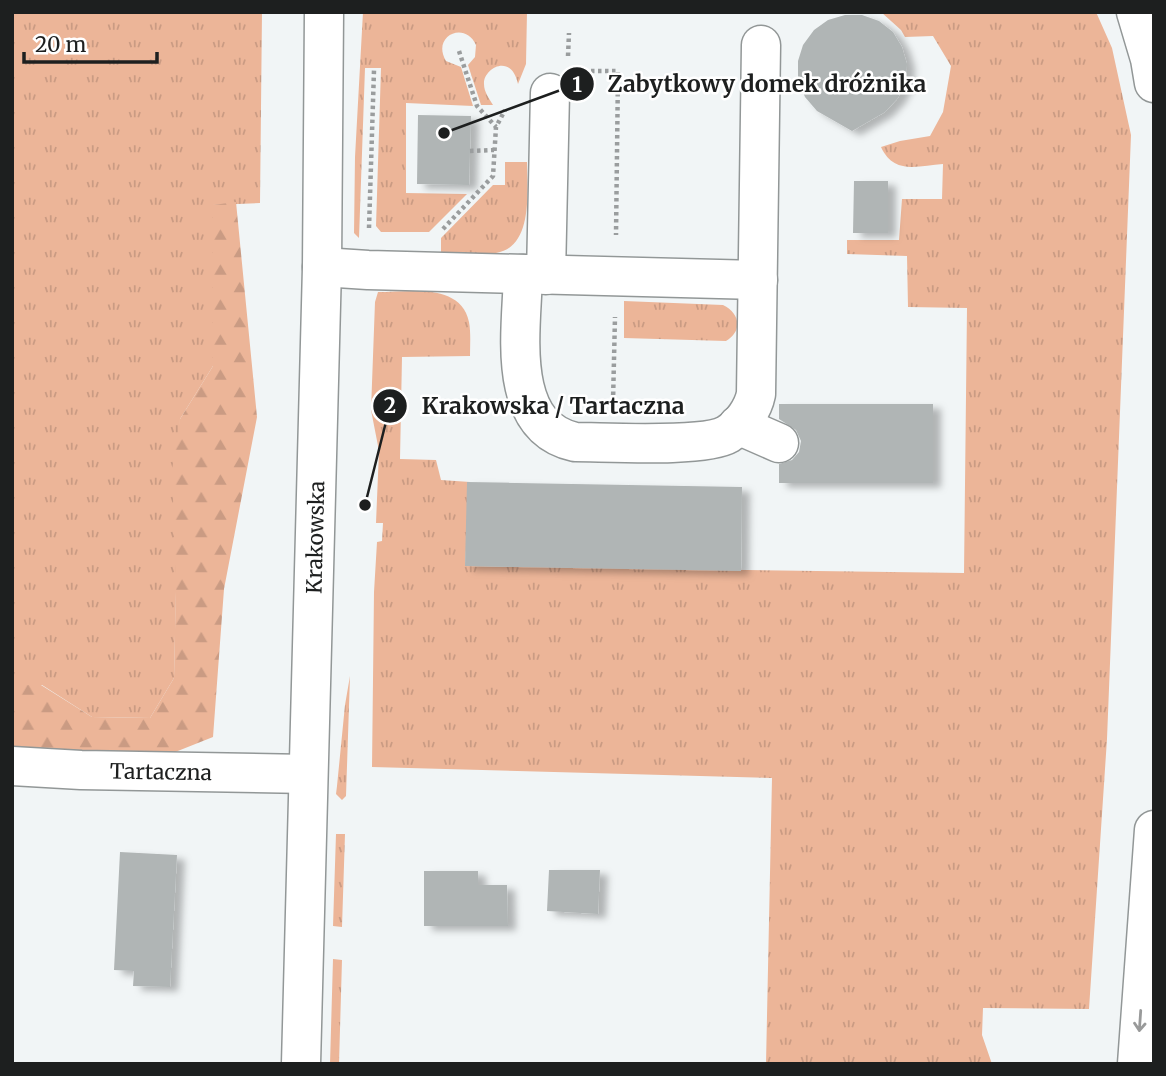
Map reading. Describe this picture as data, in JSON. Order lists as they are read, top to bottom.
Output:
{
  "streets": {
    "main road": ["Krakowska", "Tartaczna"]
  },
  "crossings": [
    ["Krakowska", "Tartaczna"]
  ],
  "places": ["Zabytkowy domek dróżnika", "Krakowska / Tartaczna"],
  "scale_bar": "20 m"
}
